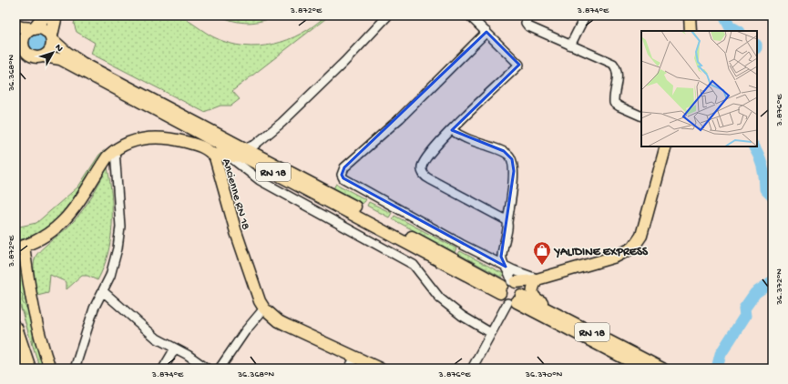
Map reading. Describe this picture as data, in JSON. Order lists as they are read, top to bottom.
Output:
{
  "streets": {
    "main road": ["RN 18", "Ancienne RN 18"]
  },
  "places": {
    "shop": ["YALIDINE EXPRESS"]
  },
  "north": "top right",
  "coordinates": [
    "3.872°E",
    "3.874°E",
    "36.368°N",
    "3.876°E",
    "36.372°N",
    "36.370°N"
  ]
}
